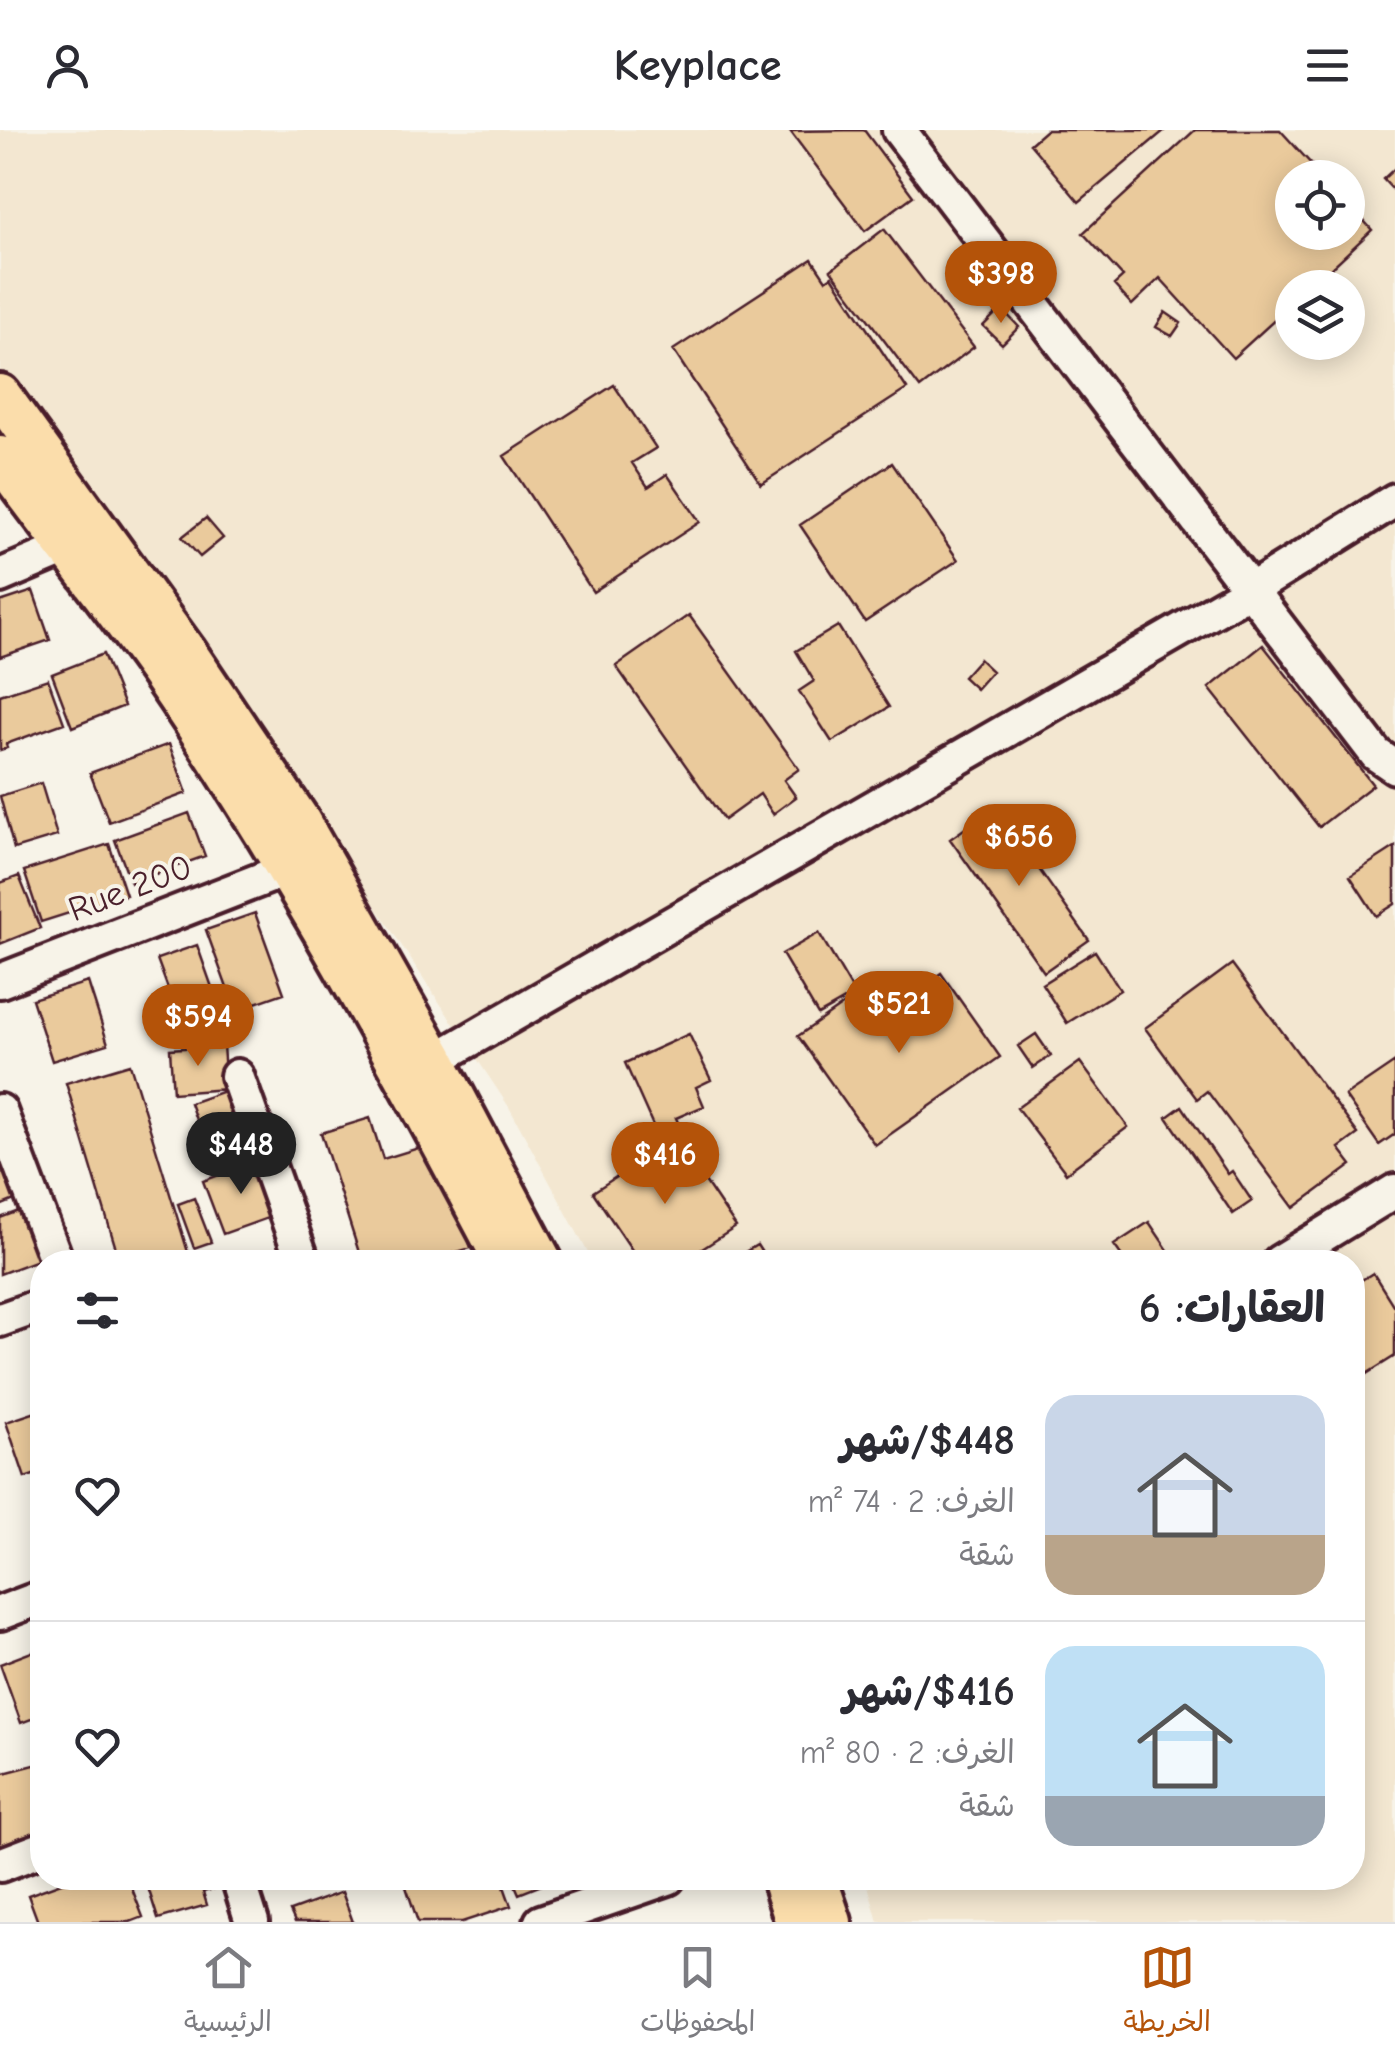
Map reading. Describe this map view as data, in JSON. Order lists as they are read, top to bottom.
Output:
{
  "streets": {
    "street": ["Rue 200"]
  },
  "page": {
    "header": "Keyplace",
    "price": [
      "$398",
      "$656",
      "$521",
      "$594",
      "$448",
      "$416"
    ],
    "heading": "العقارات: 6",
    "list": [
      {
        "name": "$448/شهر",
        "note": "الغرف: 2 · 74 m² · شقة"
      },
      {
        "name": "$416/شهر",
        "note": "الغرف: 2 · 80 m² · شقة"
      }
    ],
    "tabs": ["الخريطة", "المحفوظات", "الرئيسية"]
  }
}
